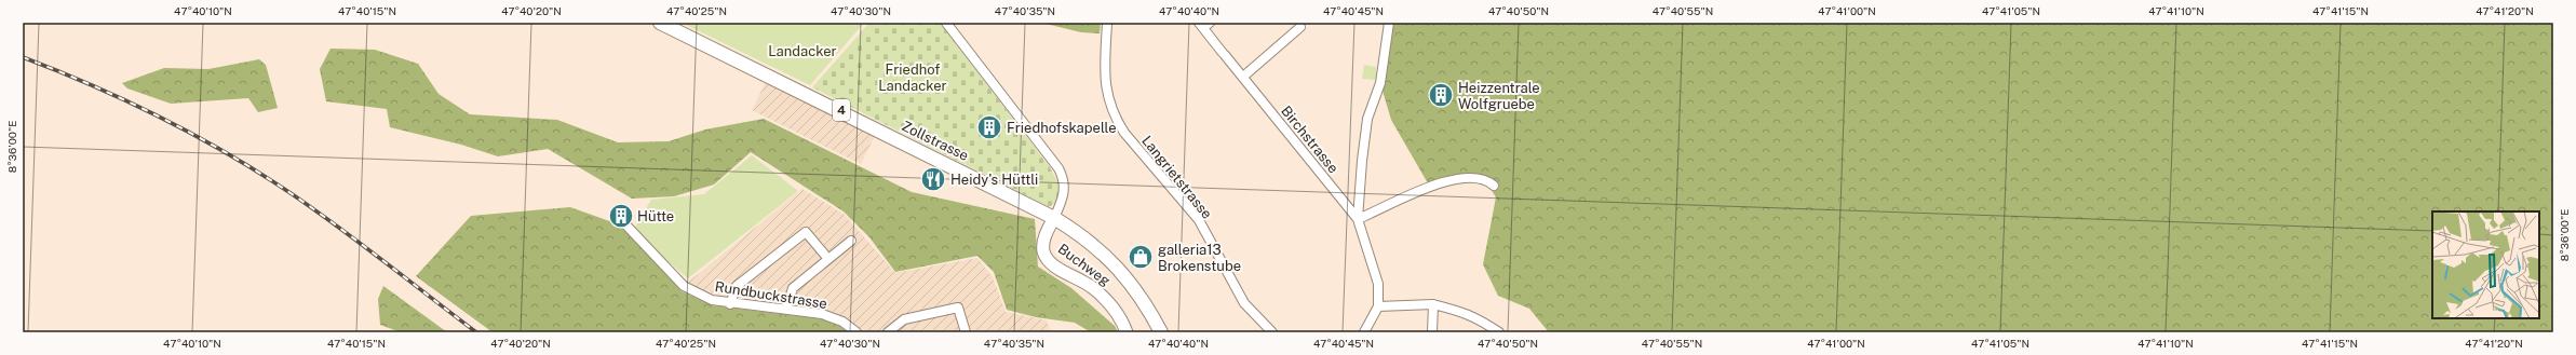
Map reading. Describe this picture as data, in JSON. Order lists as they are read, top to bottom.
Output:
{
  "streets": {
    "main road": ["4", "Zollstrasse"],
    "street": [
      "Birchstrasse",
      "Langrietstrasse",
      "Buchweg",
      "Rundbuckstrasse"
    ]
  },
  "crossings": [
    ["Zollstrasse", "Buchweg"]
  ],
  "parks": ["Landacker", "Friedhof Landacker"],
  "places": {
    "building": ["Heizzentrale Wolfgruebe", "Friedhofskapelle", "Hütte"],
    "restaurant": ["Heidy's Hüttli"],
    "shop": ["galleria13 Brokenstube"]
  },
  "coordinates": [
    "47°40'10\"N",
    "47°40'15\"N",
    "47°40'20\"N",
    "47°40'25\"N",
    "47°40'30\"N",
    "47°40'35\"N",
    "47°40'40\"N",
    "47°40'45\"N",
    "47°40'50\"N",
    "47°40'55\"N",
    "47°41'00\"N",
    "47°41'05\"N",
    "47°41'10\"N",
    "47°41'15\"N",
    "47°41'20\"N",
    "8°36'00\"E"
  ]
}
